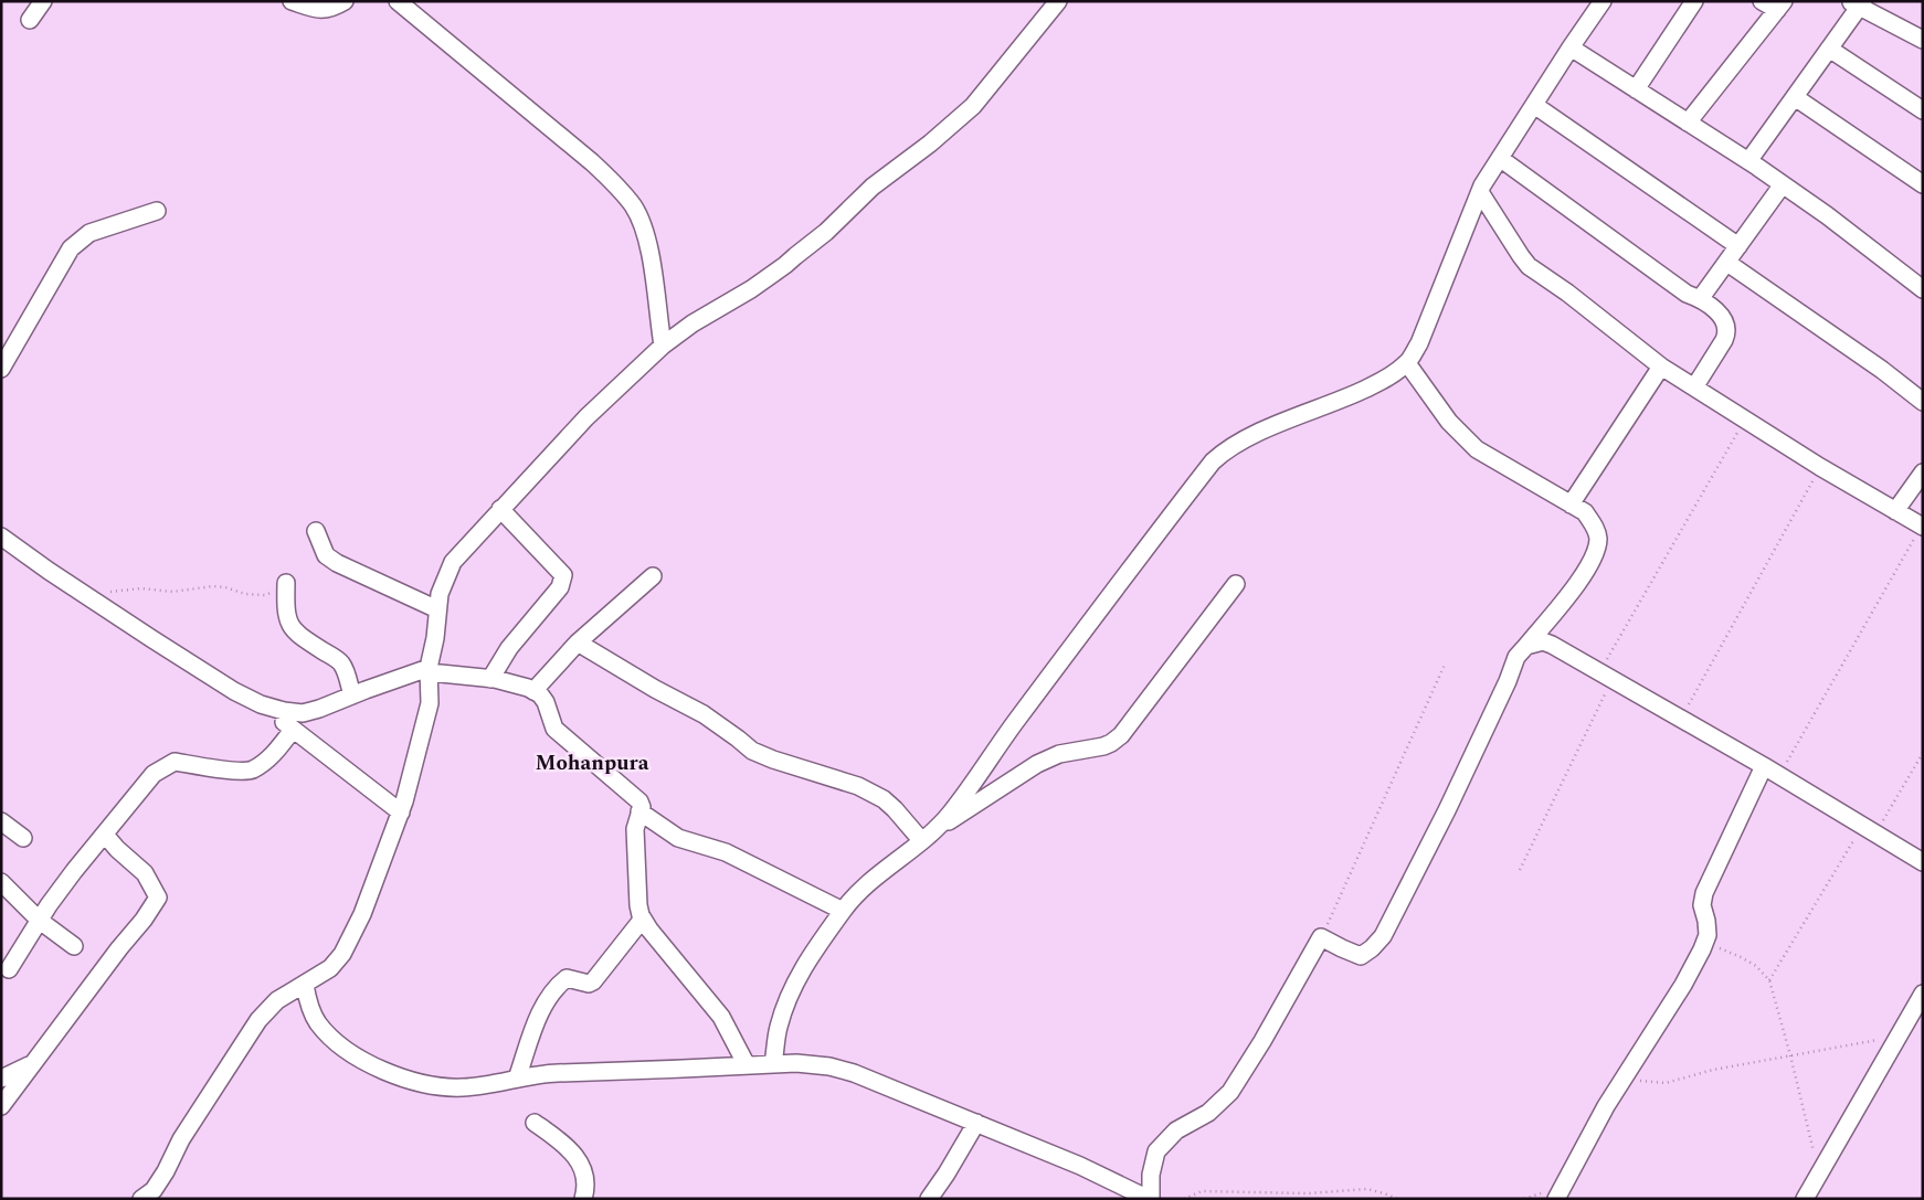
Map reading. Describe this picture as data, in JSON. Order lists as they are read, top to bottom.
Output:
{
  "districts": ["Mohanpura"]
}
